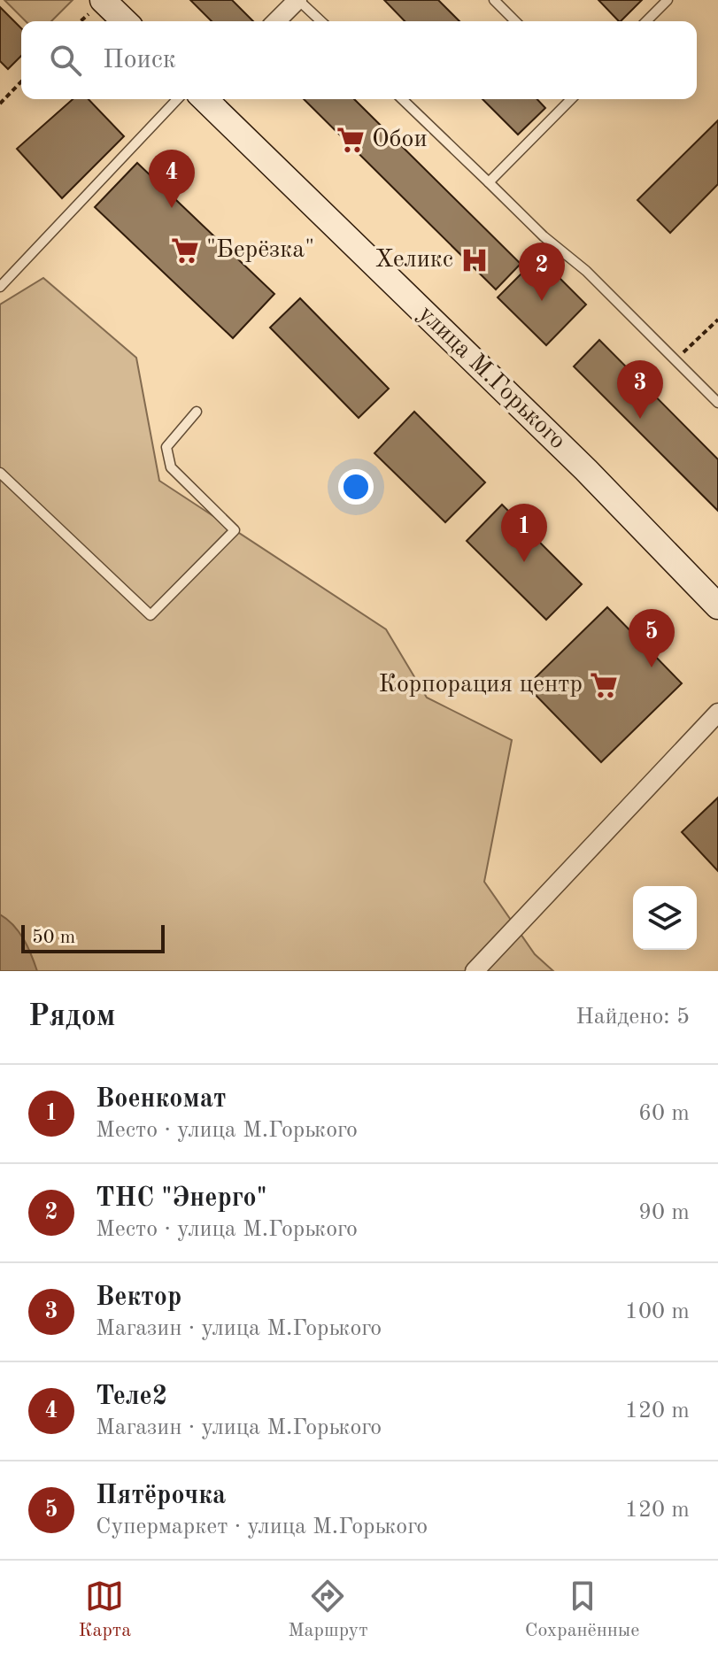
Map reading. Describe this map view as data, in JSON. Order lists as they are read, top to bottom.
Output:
{
  "streets": {
    "main road": ["улица М.Горького"]
  },
  "places": {
    "supermarket": ["Обои", "\"Берёзка\"", "Корпорация центр"],
    "hospital": ["Хеликс"]
  },
  "scale_bar": "50 m",
  "page": {
    "search": "Поиск",
    "pins": [
      "4",
      "2",
      "3",
      "1",
      "5"
    ],
    "scale": "50 m",
    "heading": ["Рядом", "Найдено: 5"],
    "list": [
      {
        "mark": "1",
        "name": "Военкомат",
        "note": "Место · улица М.Горького",
        "value": "60 m"
      },
      {
        "mark": "2",
        "name": "ТНС \"Энерго\"",
        "note": "Место · улица М.Горького",
        "value": "90 m"
      },
      {
        "mark": "3",
        "name": "Вектор",
        "note": "Магазин · улица М.Горького",
        "value": "100 m"
      },
      {
        "mark": "4",
        "name": "Теле2",
        "note": "Магазин · улица М.Горького",
        "value": "120 m"
      },
      {
        "mark": "5",
        "name": "Пятёрочка",
        "note": "Супермаркет · улица М.Горького",
        "value": "120 m"
      }
    ],
    "nav": ["Карта", "Маршрут", "Сохранённые"]
  }
}
